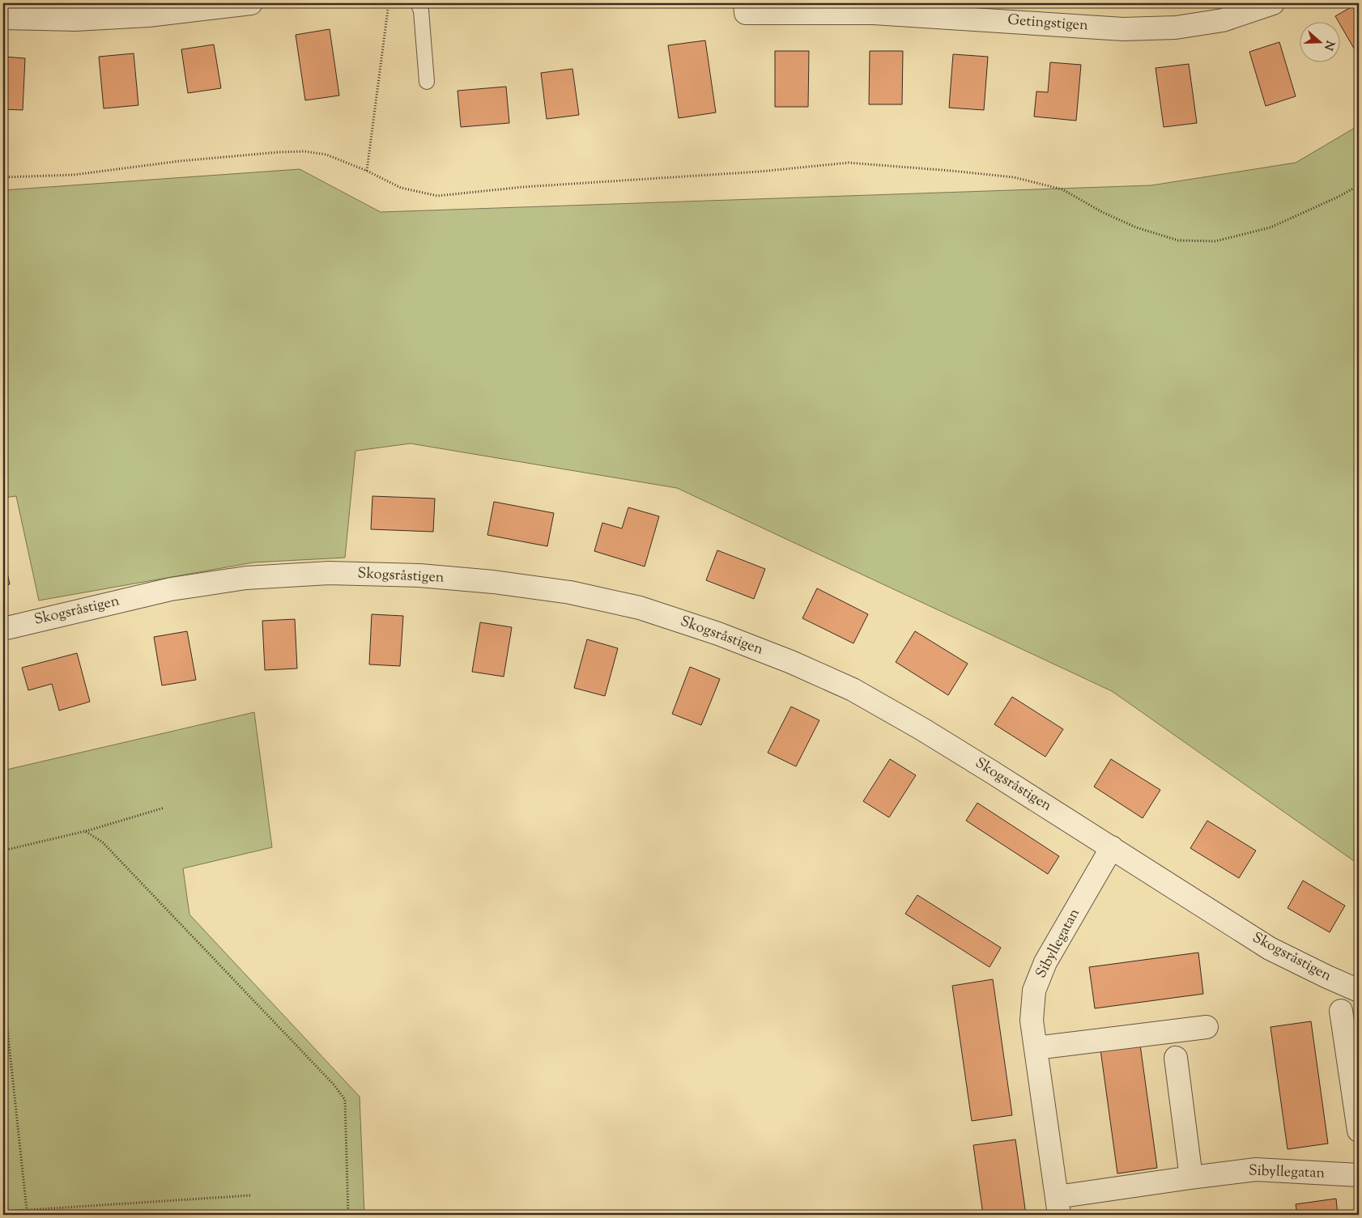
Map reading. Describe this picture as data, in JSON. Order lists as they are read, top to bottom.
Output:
{
  "streets": {
    "street": ["Getingstigen", "Skogsråstigen", "Sibyllegatan"]
  },
  "crossings": [
    ["Skogsråstigen", "Sibyllegatan"]
  ],
  "north": "right"
}
